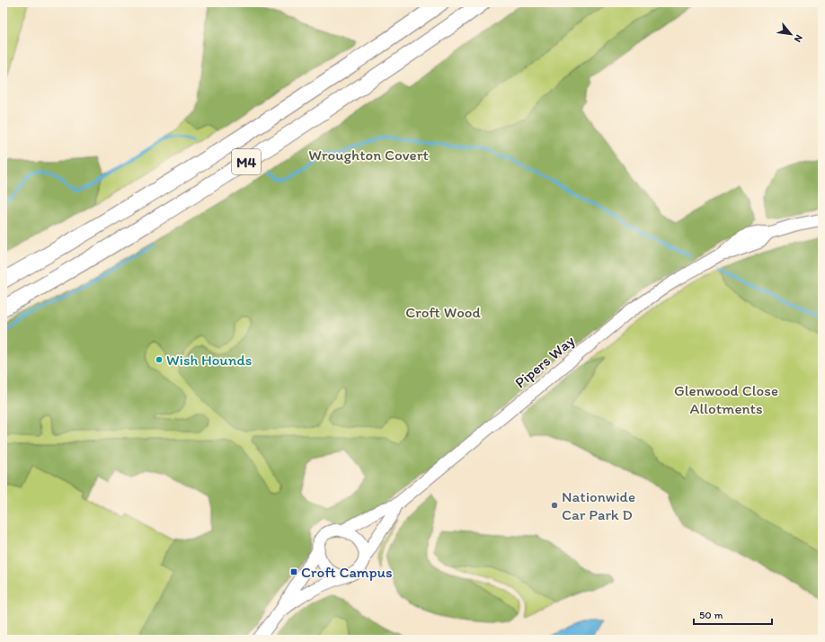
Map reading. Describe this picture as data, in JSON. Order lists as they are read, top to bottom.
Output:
{
  "streets": {
    "highway": ["M4"],
    "main road": ["Pipers Way"]
  },
  "parks": ["Wroughton Covert", "Croft Wood", "Glenwood Close Allotments"],
  "places": {
    "other": ["Wish Hounds", "Nationwide Car Park D"],
    "transit": ["Croft Campus"]
  },
  "scale_bar": "50 m",
  "north": "bottom right"
}
